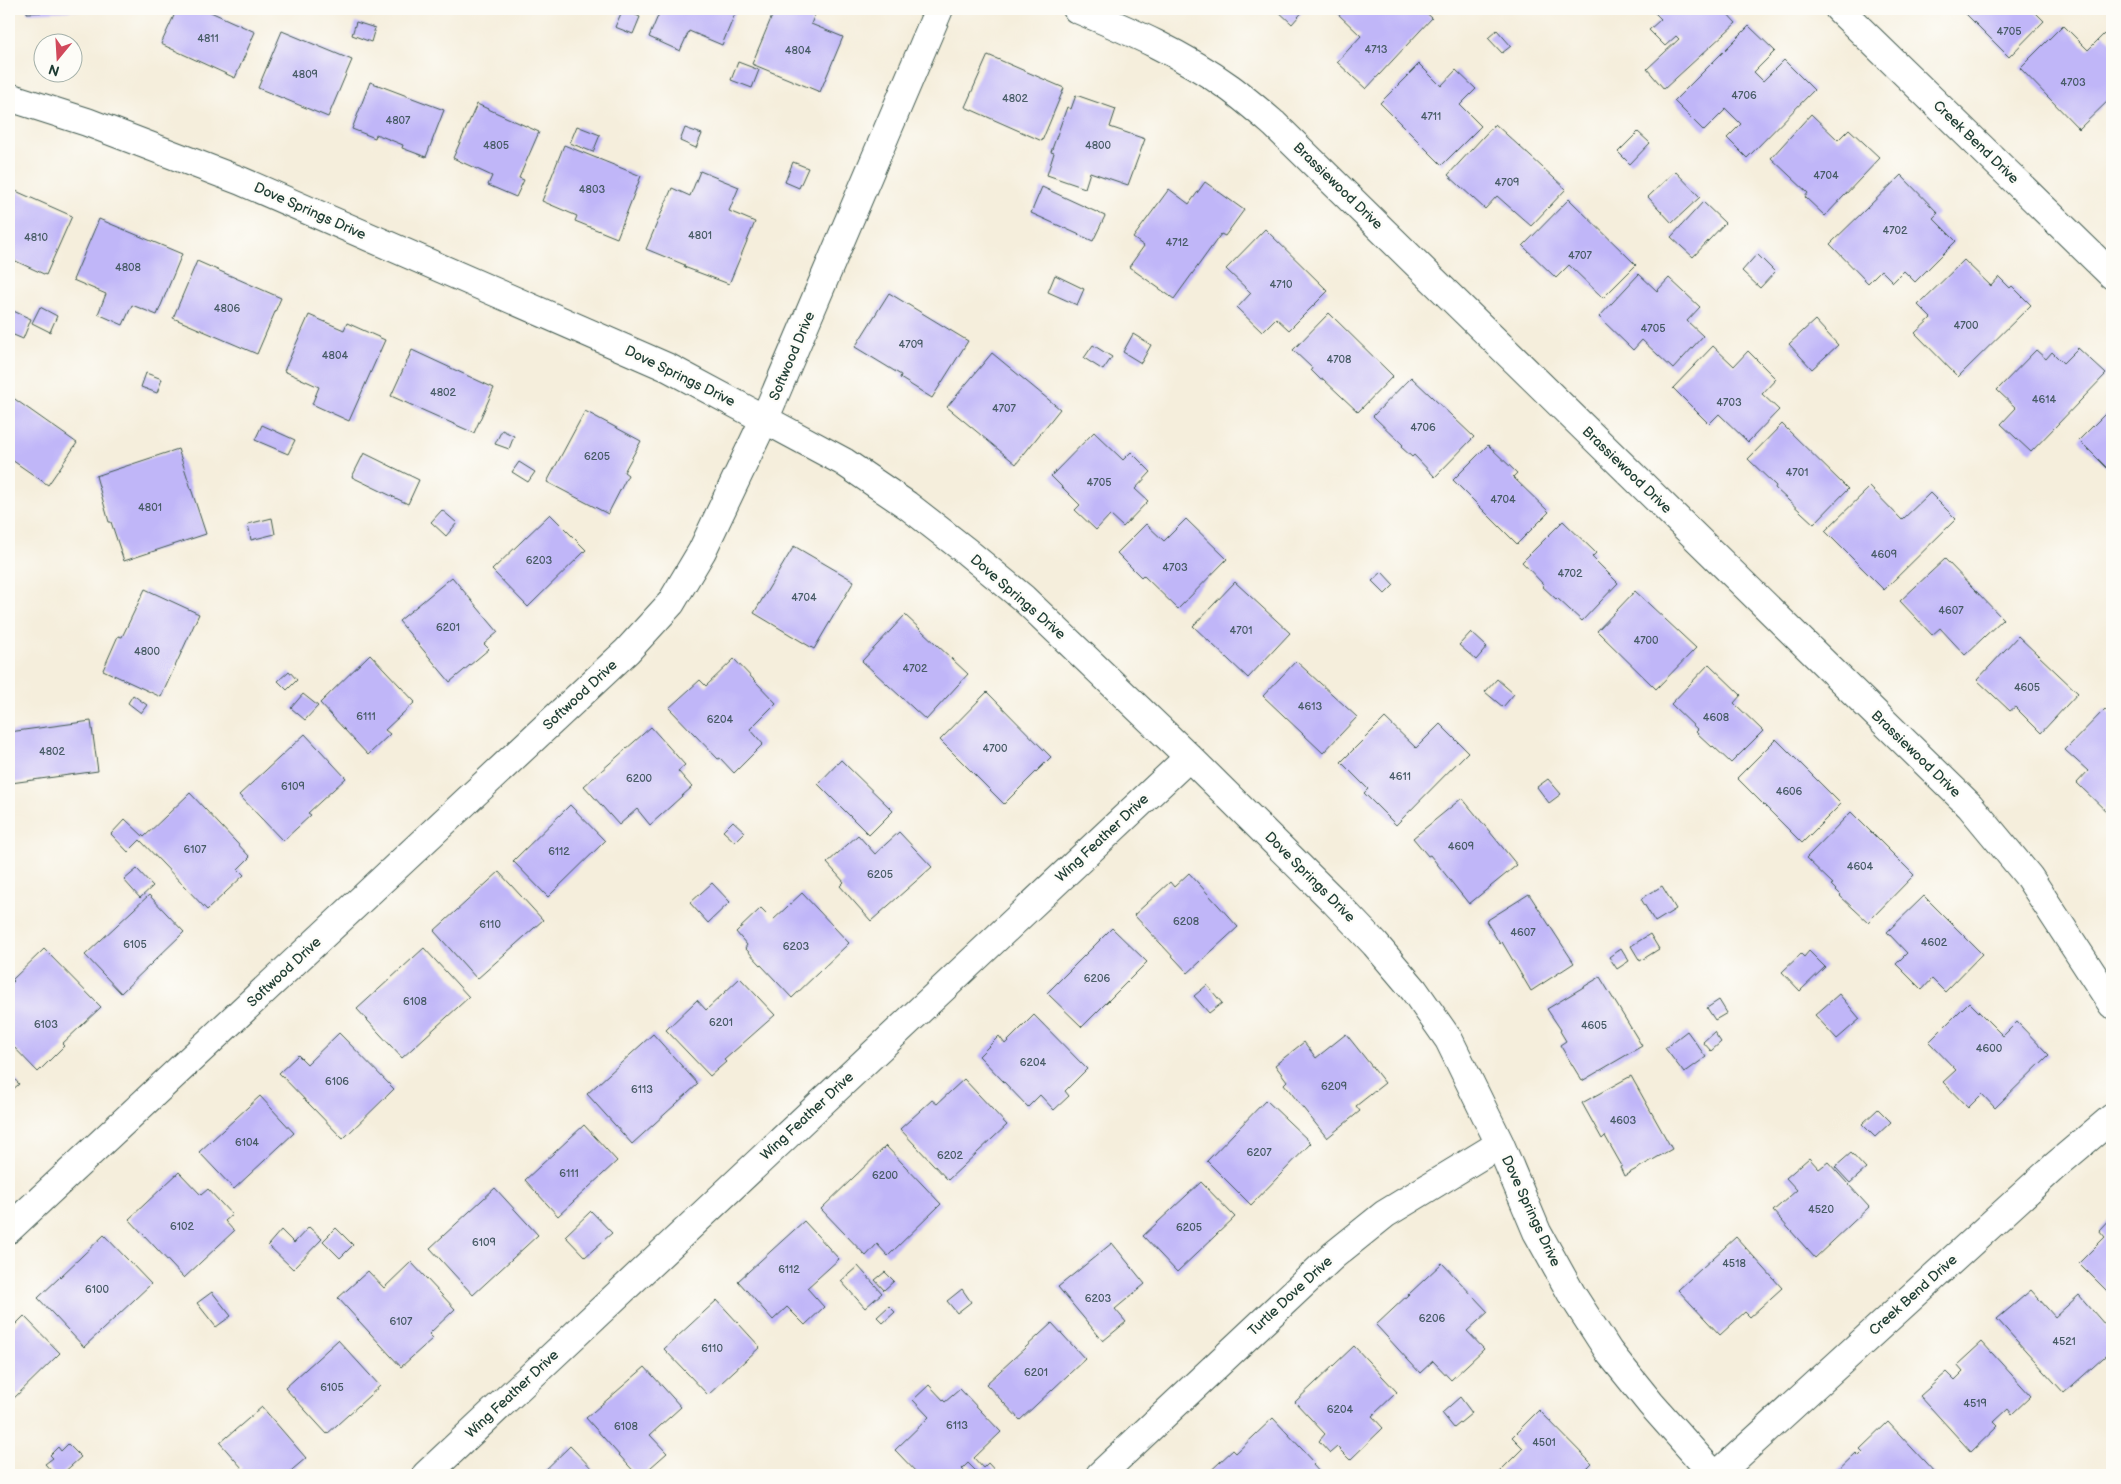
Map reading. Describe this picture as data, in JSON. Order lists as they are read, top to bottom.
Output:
{
  "streets": {
    "street": [
      "Creek Bend Drive",
      "Brassiewood Drive",
      "Dove Springs Drive",
      "Softwood Drive",
      "Wing Feather Drive",
      "Turtle Dove Drive"
    ]
  },
  "crossings": [
    ["Dove Springs Drive", "Softwood Drive"],
    ["Dove Springs Drive", "Wing Feather Drive"],
    ["Dove Springs Drive", "Turtle Dove Drive"]
  ],
  "house_numbers": [
    "4705",
    "4811",
    "4713",
    "4804",
    "4809",
    "4703",
    "4706",
    "4802",
    "4711",
    "4807",
    "4805",
    "4800",
    "4704",
    "4709",
    "4803",
    "4702",
    "4801",
    "4810",
    "4712",
    "4707",
    "4808",
    "4710",
    "4806",
    "4700",
    "4705",
    "4709",
    "4804",
    "4708",
    "4802",
    "4614",
    "4703",
    "4707",
    "4706",
    "6205",
    "4701",
    "4705",
    "4704",
    "4801",
    "4609",
    "6203",
    "4703",
    "4702",
    "4704",
    "4607",
    "6201",
    "4701",
    "4700",
    "4800",
    "4702",
    "4605",
    "4613",
    "6111",
    "4608",
    "6204",
    "4700",
    "4802",
    "4611",
    "6200",
    "6109",
    "4606",
    "4609",
    "6107",
    "6112",
    "4604",
    "6205",
    "6208",
    "6110",
    "4607",
    "4602",
    "6105",
    "6203",
    "6206",
    "6108",
    "6201",
    "6103",
    "4605",
    "4600",
    "6204",
    "6106",
    "6209",
    "6113",
    "4603",
    "6104",
    "6207",
    "6202",
    "6111",
    "6200",
    "4520",
    "6102",
    "6205",
    "6109",
    "4518",
    "6112",
    "6100",
    "6203",
    "6206",
    "6107",
    "4521",
    "6110",
    "6201",
    "6105",
    "4519",
    "6204",
    "6113",
    "6108",
    "4501"
  ],
  "north": "bottom"
}
